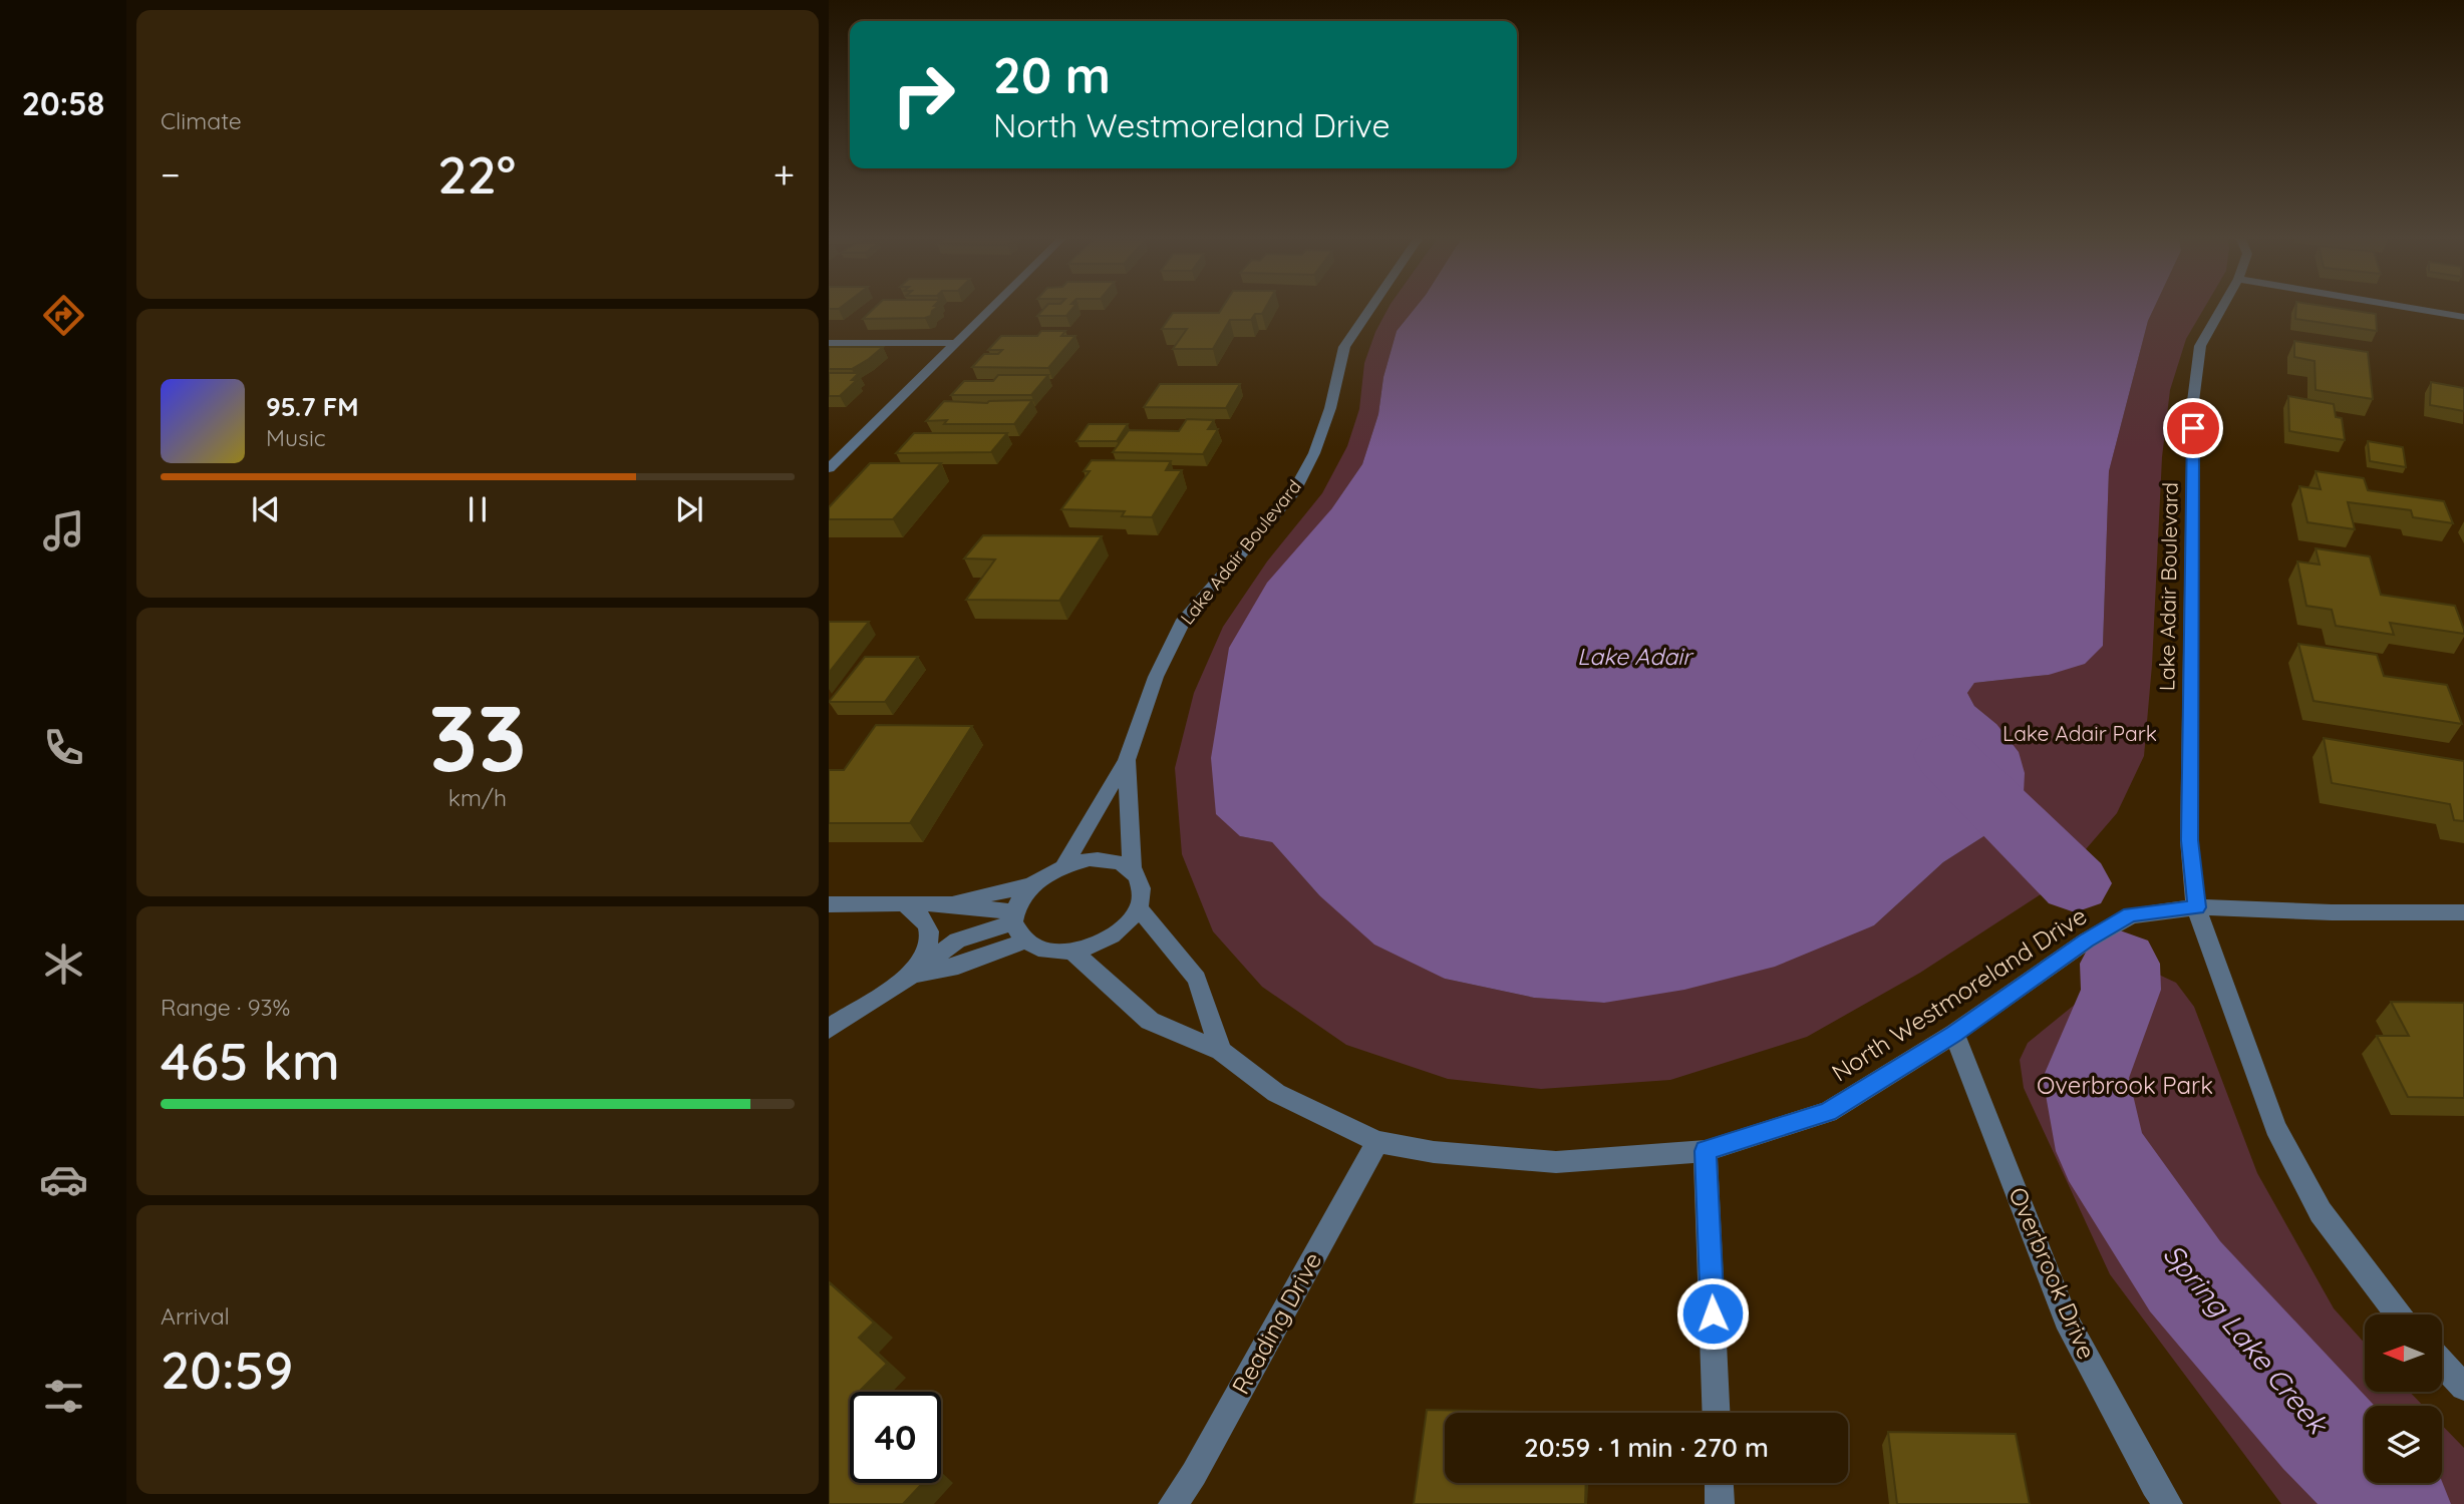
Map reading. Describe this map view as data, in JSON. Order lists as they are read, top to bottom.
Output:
{
  "streets": {
    "street": [
      "Lake Adair Boulevard",
      "North Westmoreland Drive",
      "Overbrook Drive",
      "Reading Drive"
    ]
  },
  "crossings": [
    ["Lake Adair Boulevard", "North Westmoreland Drive"],
    ["North Westmoreland Drive", "Overbrook Drive"],
    ["North Westmoreland Drive", "Reading Drive"]
  ],
  "water": ["Lake Adair", "Spring Lake Creek"],
  "parks": ["Lake Adair Park", "Overbrook Park"],
  "north": "left",
  "page": {
    "tabs": "20:58",
    "tile": [
      "Climate",
      ["33", "km/h"],
      ["Range · 93%", "465 km"],
      ["Arrival", "20:59"]
    ],
    "turn": ["20 m", "North Westmoreland Drive"],
    "heat": ["−", "22°", "+"],
    "song": ["95.7 FM", "Music"],
    "limit": "40",
    "trip": "20:59 · 1 min · 270 m"
  }
}
